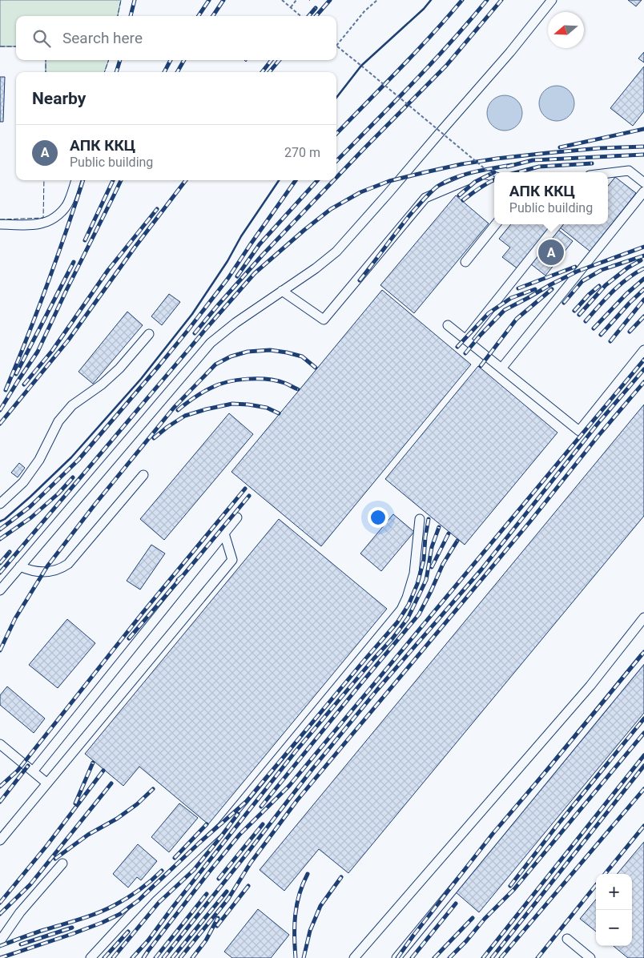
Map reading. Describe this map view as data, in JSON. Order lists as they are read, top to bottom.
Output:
{
  "north": "left",
  "page": {
    "search": "Search here",
    "heading": "Nearby",
    "list": [
      {
        "mark": "A",
        "name": "АПК ККЦ",
        "note": "Public building",
        "value": "270 m"
      }
    ],
    "popup": ["АПК ККЦ", "Public building"],
    "pins": "A",
    "map_buttons": ["+", "−"]
  }
}
